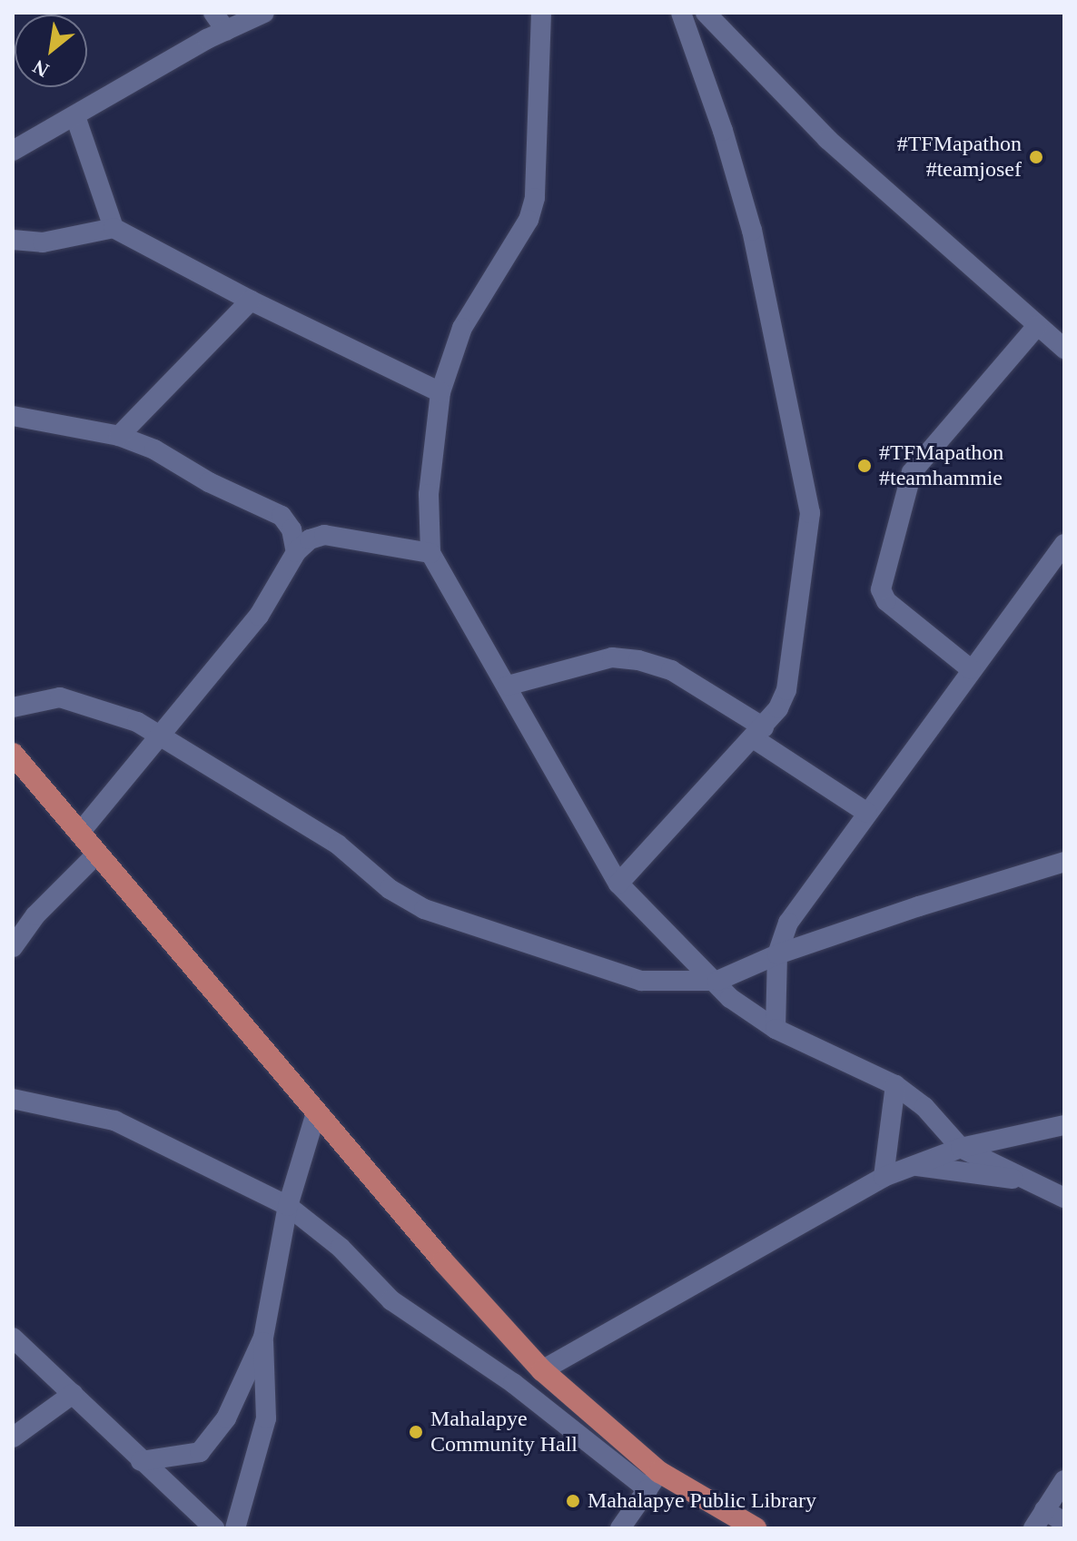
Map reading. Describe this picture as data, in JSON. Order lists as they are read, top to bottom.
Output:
{
  "places": [
    "#TFMapathon #teamjosef",
    "#TFMapathon #teamhammie",
    "Mahalapye Community Hall",
    "Mahalapye Public Library"
  ],
  "north": "bottom left"
}
